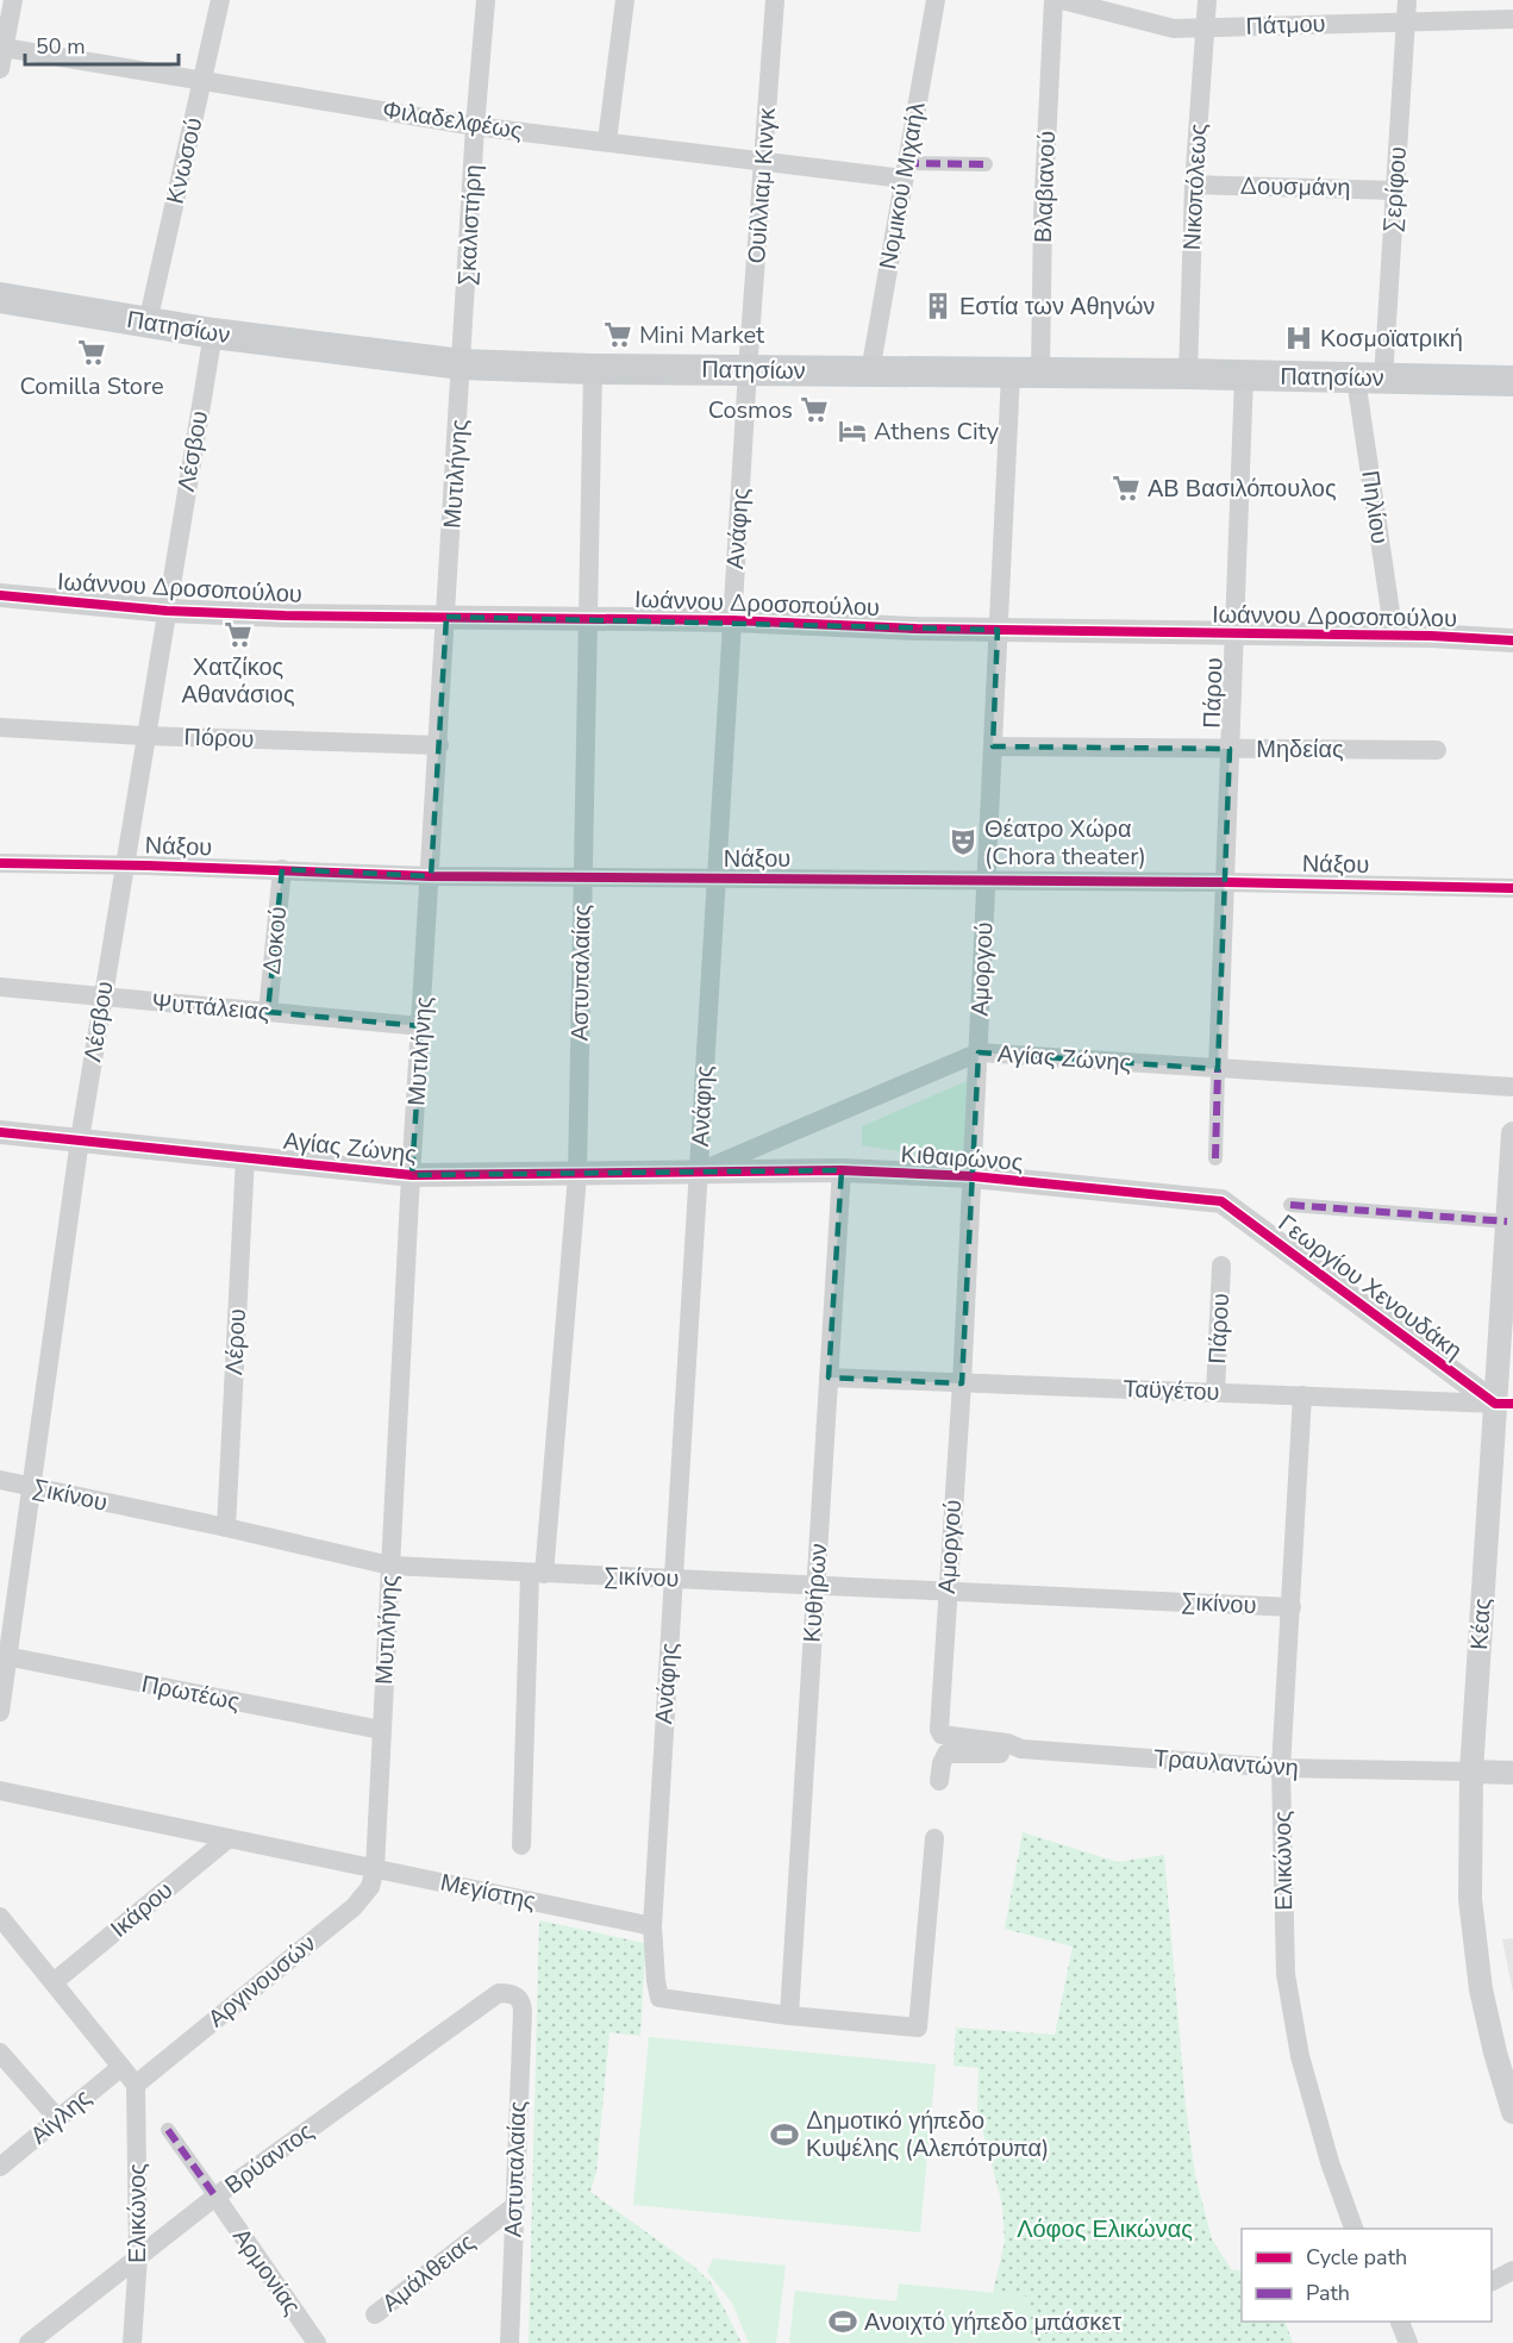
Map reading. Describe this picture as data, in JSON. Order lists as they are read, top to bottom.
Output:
{
  "streets": {
    "main road": ["Πατησίων"],
    "street": [
      "Πάτμου",
      "Φιλαδελφέως",
      "Κνωσού",
      "Ουίλλιαμ Κινγκ",
      "Νομικού Μιχαήλ",
      "Βλαβιανού",
      "Νικοπόλεως",
      "Δουσμάνη",
      "Σερίφου",
      "Σκαλιστήρη",
      "Λέσβου",
      "Μυτιλήνης",
      "Πηλίου",
      "Ανάφης",
      "Ιωάννου Δροσοπούλου",
      "Πάρου",
      "Πόρου",
      "Μηδείας",
      "Νάξου",
      "Δοκού",
      "Αμοργού",
      "Αστυπαλαίας",
      "Ψυττάλειας",
      "Αγίας Ζώνης",
      "Κιθαιρώνος",
      "Γεωργίου Χενουδάκη",
      "Λέρου",
      "Ταϋγέτου",
      "Σικίνου",
      "Κυθήρων",
      "Κέας",
      "Πρωτέως",
      "Τραυλαντώνη",
      "Ελικώνος",
      "Μεγίστης",
      "Ικάρου",
      "Αργινουσών",
      "Αίγλης",
      "Βρύαντος",
      "Αρμονίας",
      "Αμάλθειας"
    ]
  },
  "crossings": [
    ["Πάτμου", "Νικοπόλεως"],
    ["Πάτμου", "Σερίφου"],
    ["Φιλαδελφέως", "Κνωσού"],
    ["Φιλαδελφέως", "Ουίλλιαμ Κινγκ"],
    ["Φιλαδελφέως", "Νομικού Μιχαήλ"],
    ["Φιλαδελφέως", "Σκαλιστήρη"],
    ["Κνωσού", "Πατησίων"],
    ["Ουίλλιαμ Κινγκ", "Πατησίων"],
    ["Ουίλλιαμ Κινγκ", "Ανάφης"],
    ["Νομικού Μιχαήλ", "Πατησίων"],
    ["Βλαβιανού", "Πατησίων"],
    ["Νικοπόλεως", "Δουσμάνη"],
    ["Νικοπόλεως", "Πατησίων"],
    ["Δουσμάνη", "Σερίφου"],
    ["Σερίφου", "Πατησίων"],
    ["Σερίφου", "Πηλίου"],
    ["Σκαλιστήρη", "Πατησίων"],
    ["Σκαλιστήρη", "Μυτιλήνης"],
    ["Πατησίων", "Λέσβου"],
    ["Πατησίων", "Μυτιλήνης"],
    ["Πατησίων", "Πηλίου"],
    ["Πατησίων", "Ανάφης"],
    ["Πατησίων", "Πάρου"],
    ["Πατησίων", "Αμοργού"],
    ["Πατησίων", "Αστυπαλαίας"],
    ["Λέσβου", "Ιωάννου Δροσοπούλου"],
    ["Λέσβου", "Πόρου"],
    ["Λέσβου", "Νάξου"],
    ["Λέσβου", "Ψυττάλειας"],
    ["Λέσβου", "Αγίας Ζώνης"],
    ["Λέσβου", "Σικίνου"],
    ["Λέσβου", "Πρωτέως"],
    ["Μυτιλήνης", "Ιωάννου Δροσοπούλου"],
    ["Μυτιλήνης", "Πόρου"],
    ["Μυτιλήνης", "Νάξου"],
    ["Μυτιλήνης", "Ψυττάλειας"],
    ["Μυτιλήνης", "Αγίας Ζώνης"],
    ["Μυτιλήνης", "Σικίνου"],
    ["Μυτιλήνης", "Πρωτέως"],
    ["Μυτιλήνης", "Μεγίστης"],
    ["Μυτιλήνης", "Αργινουσών"],
    ["Πηλίου", "Ιωάννου Δροσοπούλου"],
    ["Ανάφης", "Ιωάννου Δροσοπούλου"],
    ["Ανάφης", "Νάξου"],
    ["Ανάφης", "Αγίας Ζώνης"],
    ["Ανάφης", "Κιθαιρώνος"],
    ["Ανάφης", "Σικίνου"],
    ["Ανάφης", "Μεγίστης"],
    ["Ιωάννου Δροσοπούλου", "Πάρου"],
    ["Ιωάννου Δροσοπούλου", "Αμοργού"],
    ["Ιωάννου Δροσοπούλου", "Αστυπαλαίας"],
    ["Πάρου", "Μηδείας"],
    ["Πάρου", "Νάξου"],
    ["Πάρου", "Αγίας Ζώνης"],
    ["Πάρου", "Ταϋγέτου"],
    ["Μηδείας", "Αμοργού"],
    ["Νάξου", "Δοκού"],
    ["Νάξου", "Αμοργού"],
    ["Νάξου", "Αστυπαλαίας"],
    ["Δοκού", "Ψυττάλειας"],
    ["Αμοργού", "Αγίας Ζώνης"],
    ["Αμοργού", "Κιθαιρώνος"],
    ["Αμοργού", "Ταϋγέτου"],
    ["Αμοργού", "Σικίνου"],
    ["Αμοργού", "Τραυλαντώνη"],
    ["Αστυπαλαίας", "Αγίας Ζώνης"],
    ["Αστυπαλαίας", "Σικίνου"],
    ["Αστυπαλαίας", "Βρύαντος"],
    ["Αστυπαλαίας", "Αμάλθειας"],
    ["Αγίας Ζώνης", "Κιθαιρώνος"],
    ["Αγίας Ζώνης", "Λέρου"],
    ["Κιθαιρώνος", "Γεωργίου Χενουδάκη"],
    ["Κιθαιρώνος", "Κυθήρων"],
    ["Γεωργίου Χενουδάκη", "Ταϋγέτου"],
    ["Γεωργίου Χενουδάκη", "Κέας"],
    ["Λέρου", "Σικίνου"],
    ["Ταϋγέτου", "Κυθήρων"],
    ["Ταϋγέτου", "Κέας"],
    ["Ταϋγέτου", "Ελικώνος"],
    ["Σικίνου", "Κυθήρων"],
    ["Σικίνου", "Ελικώνος"],
    ["Κέας", "Τραυλαντώνη"],
    ["Τραυλαντώνη", "Ελικώνος"],
    ["Ελικώνος", "Αργινουσών"],
    ["Ελικώνος", "Βρύαντος"],
    ["Μεγίστης", "Ικάρου"],
    ["Μεγίστης", "Αργινουσών"],
    ["Βρύαντος", "Αρμονίας"]
  ],
  "parks": ["Λόφος Ελικώνας"],
  "places": {
    "building": ["Εστία των Αθηνών"],
    "supermarket": [
      "Mini Market",
      "Comilla Store",
      "Cosmos",
      "ΑΒ Βασιλόπουλος",
      "Χατζίκος Αθανάσιος"
    ],
    "hospital": ["Κοσμοϊατρική"],
    "hotel": ["Athens City"],
    "theatre": ["Θέατρο Χώρα (Chora theater)"],
    "sports": ["Δημοτικό γήπεδο Κυψέλης (Αλεπότρυπα)", "Ανοιχτό γήπεδο μπάσκετ"]
  },
  "legend": ["Cycle path", "Path"],
  "scale_bar": "50 m"
}
